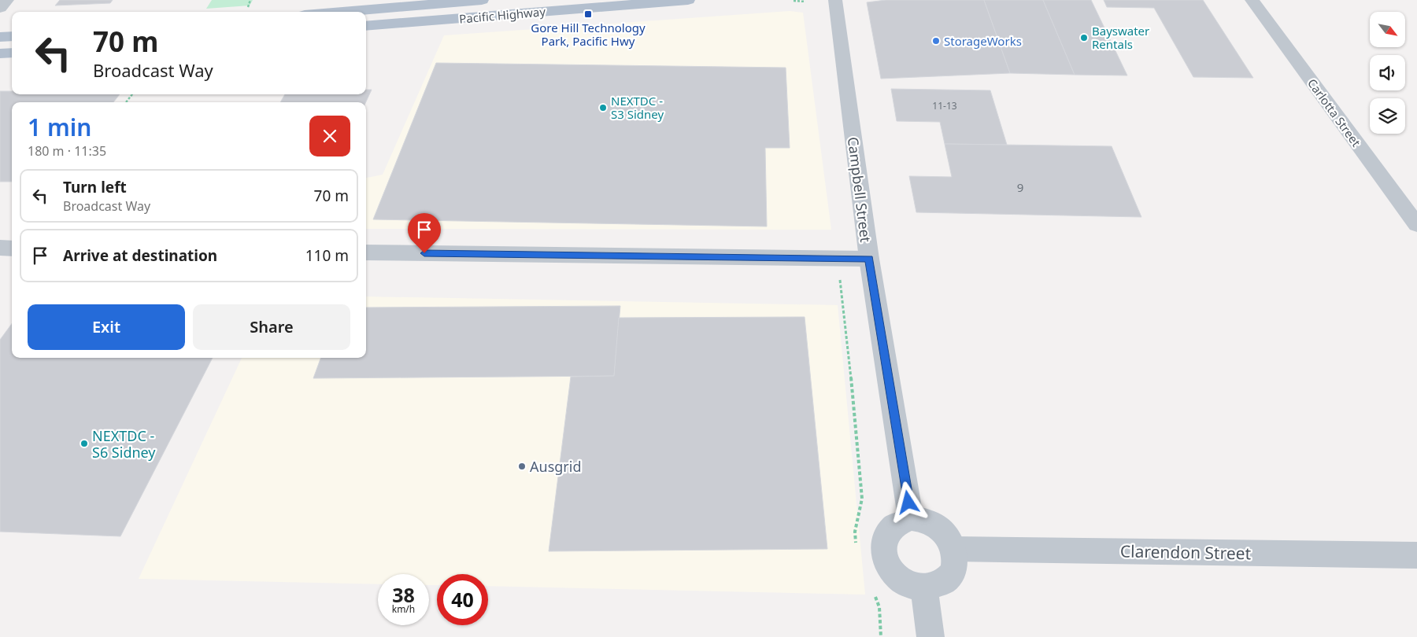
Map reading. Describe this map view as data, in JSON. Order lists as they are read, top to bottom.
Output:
{
  "streets": {
    "main road": ["Pacific Highway"],
    "street": ["Carlotta Street", "Campbell Street", "Clarendon Street"]
  },
  "crossings": [
    ["Campbell Street", "Clarendon Street"]
  ],
  "places": {
    "transit": ["Gore Hill Technology Park, Pacific Hwy"],
    "other": [
      "Bayswater Rentals",
      "StorageWorks",
      "NEXTDC - S3 Sidney",
      "NEXTDC - S6 Sidney",
      "Ausgrid"
    ]
  },
  "house_numbers": ["11-13", "9"],
  "north": "bottom right",
  "page": {
    "turn": ["70 m", "Broadcast Way"],
    "heading": ["1 min", "180 m · 11:35"],
    "list": [
      {
        "name": "Turn left",
        "note": "Broadcast Way",
        "value": "70 m"
      },
      {
        "name": "Arrive at destination",
        "value": "110 m"
      }
    ],
    "buttons": ["Exit", "Share"],
    "speed": "38 km/h",
    "limit": "40"
  }
}
